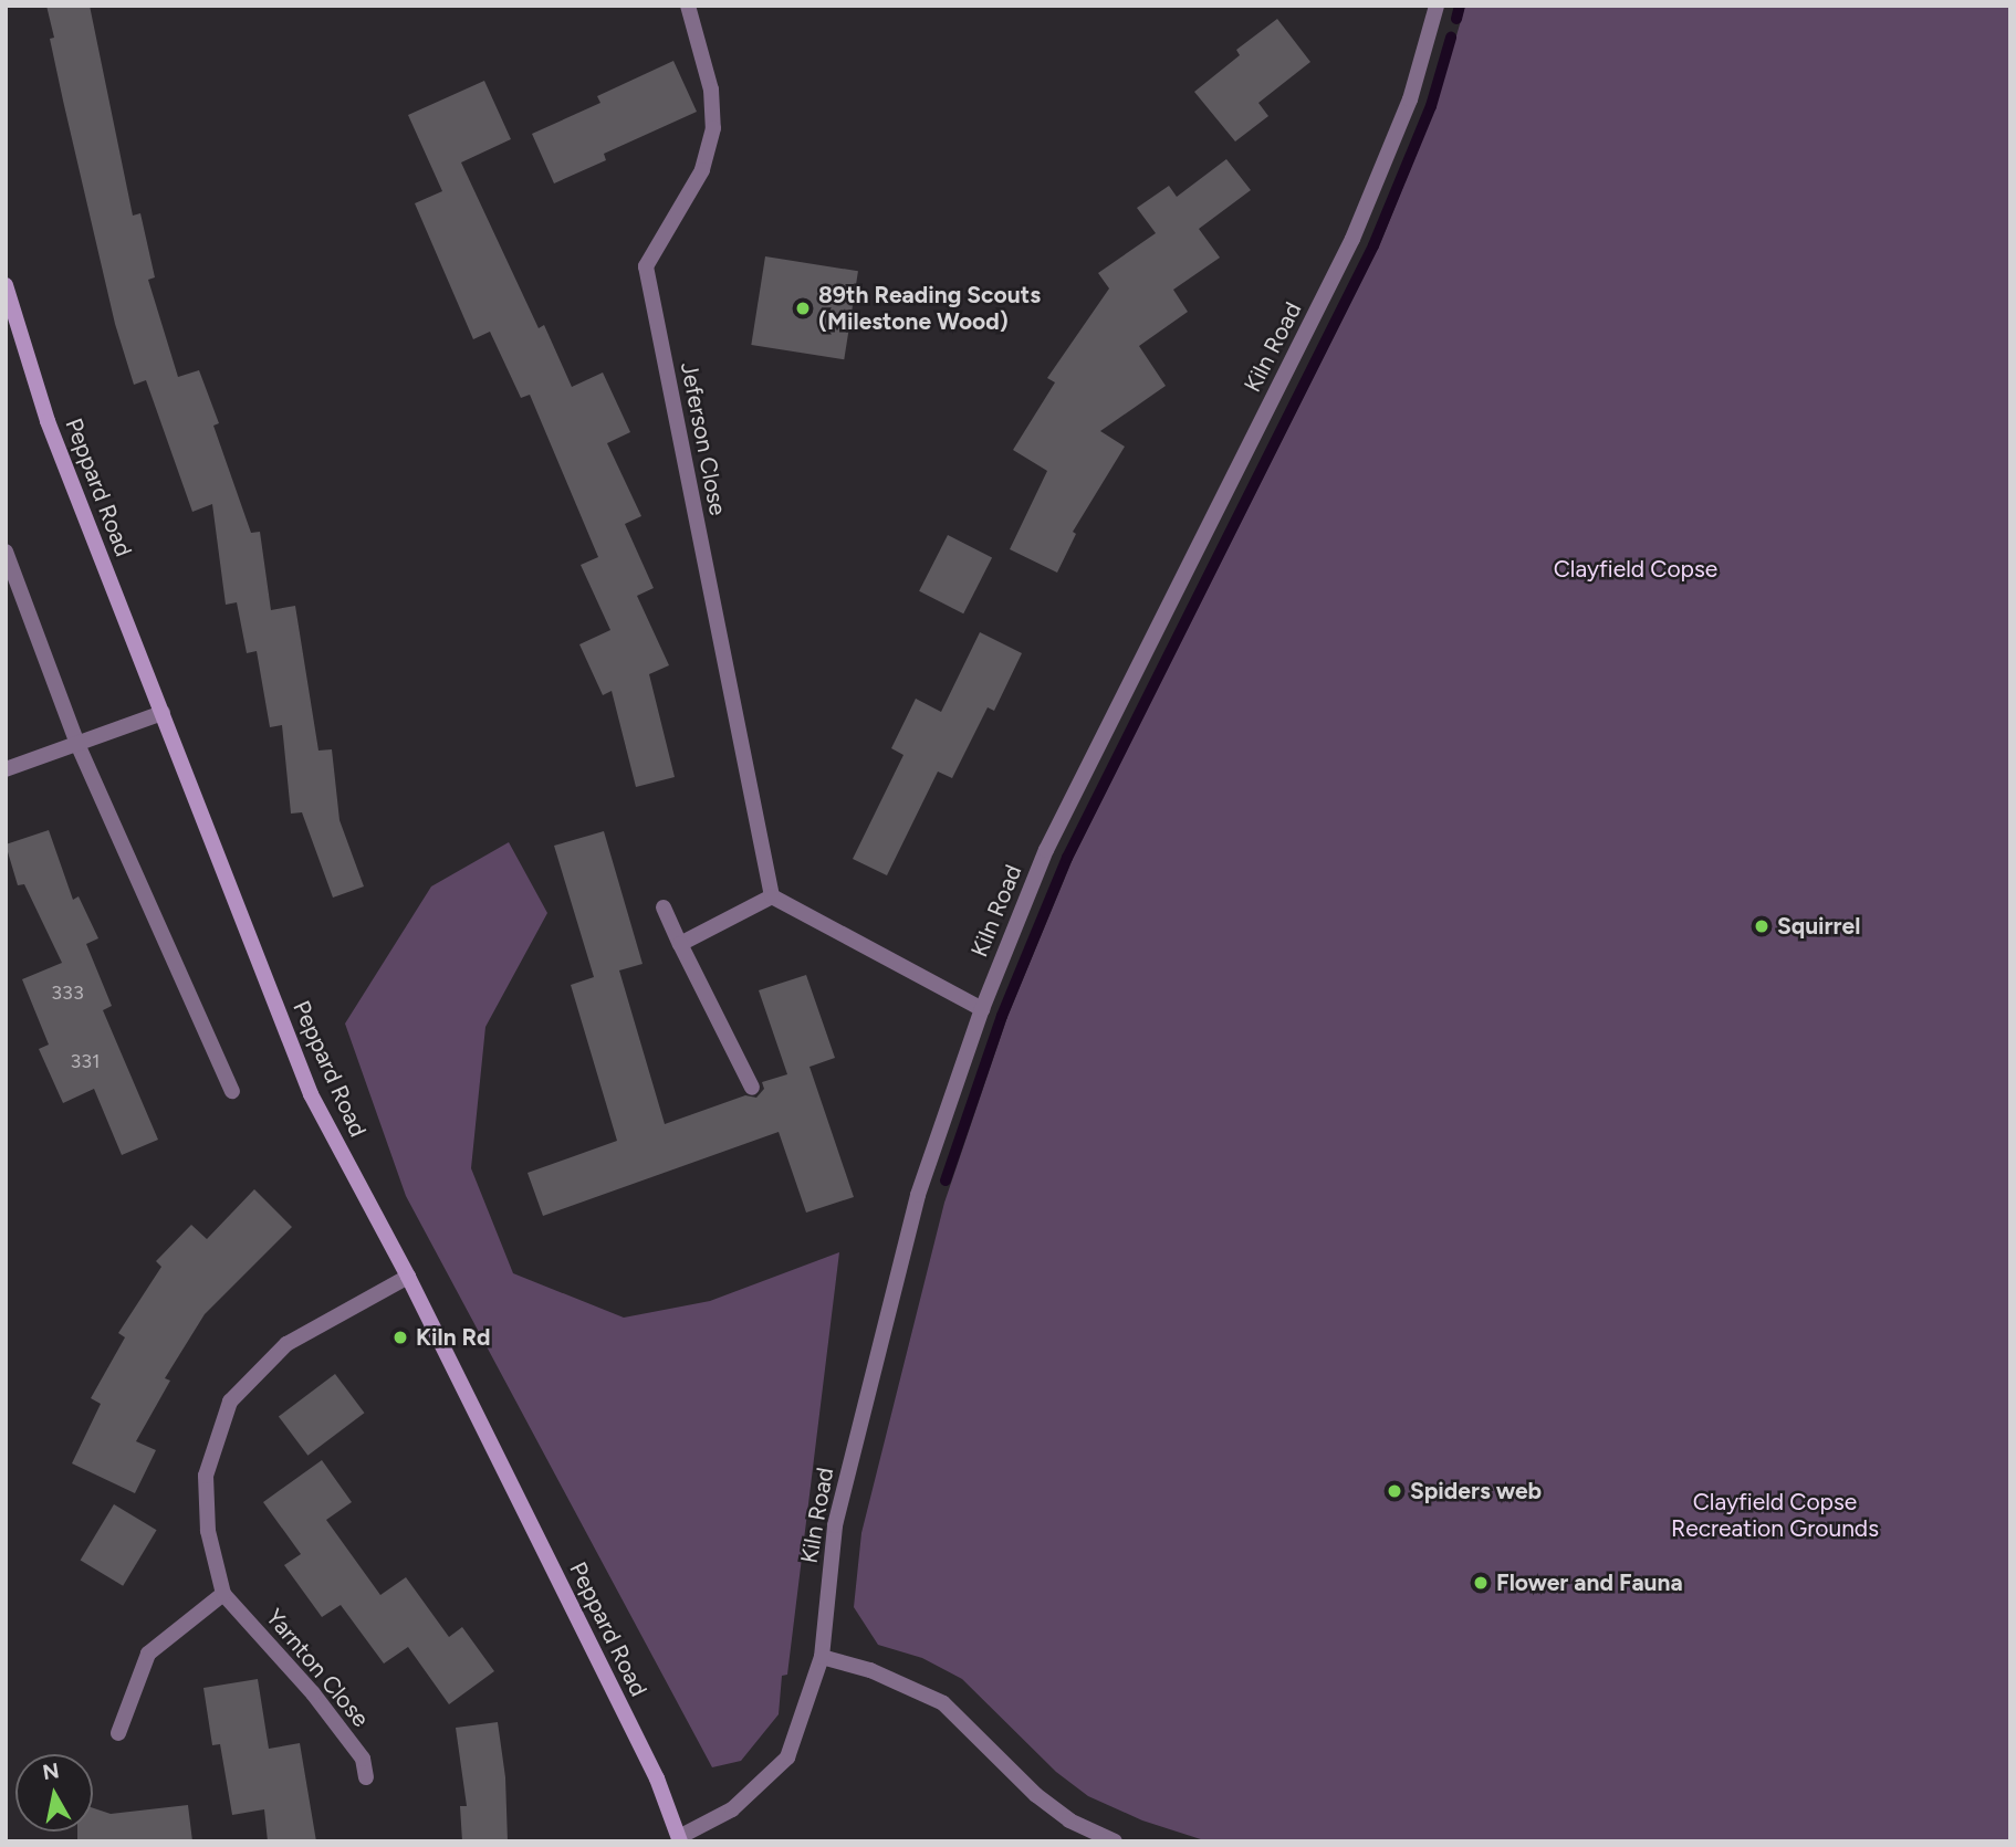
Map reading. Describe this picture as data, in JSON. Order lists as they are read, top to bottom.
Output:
{
  "streets": {
    "main road": ["Peppard Road"],
    "street": ["Kiln Road", "Jeferson Close", "Yarnton Close"]
  },
  "crossings": [
    ["Kiln Road", "Peppard Road"],
    ["Peppard Road", "Yarnton Close"]
  ],
  "parks": ["Clayfield Copse", "Clayfield Copse Recreation Grounds"],
  "places": [
    "89th Reading Scouts (Milestone Wood)",
    "Squirrel",
    "Kiln Rd",
    "Spiders web",
    "Flower and Fauna"
  ],
  "house_numbers": ["333", "331"],
  "north": "top"
}
